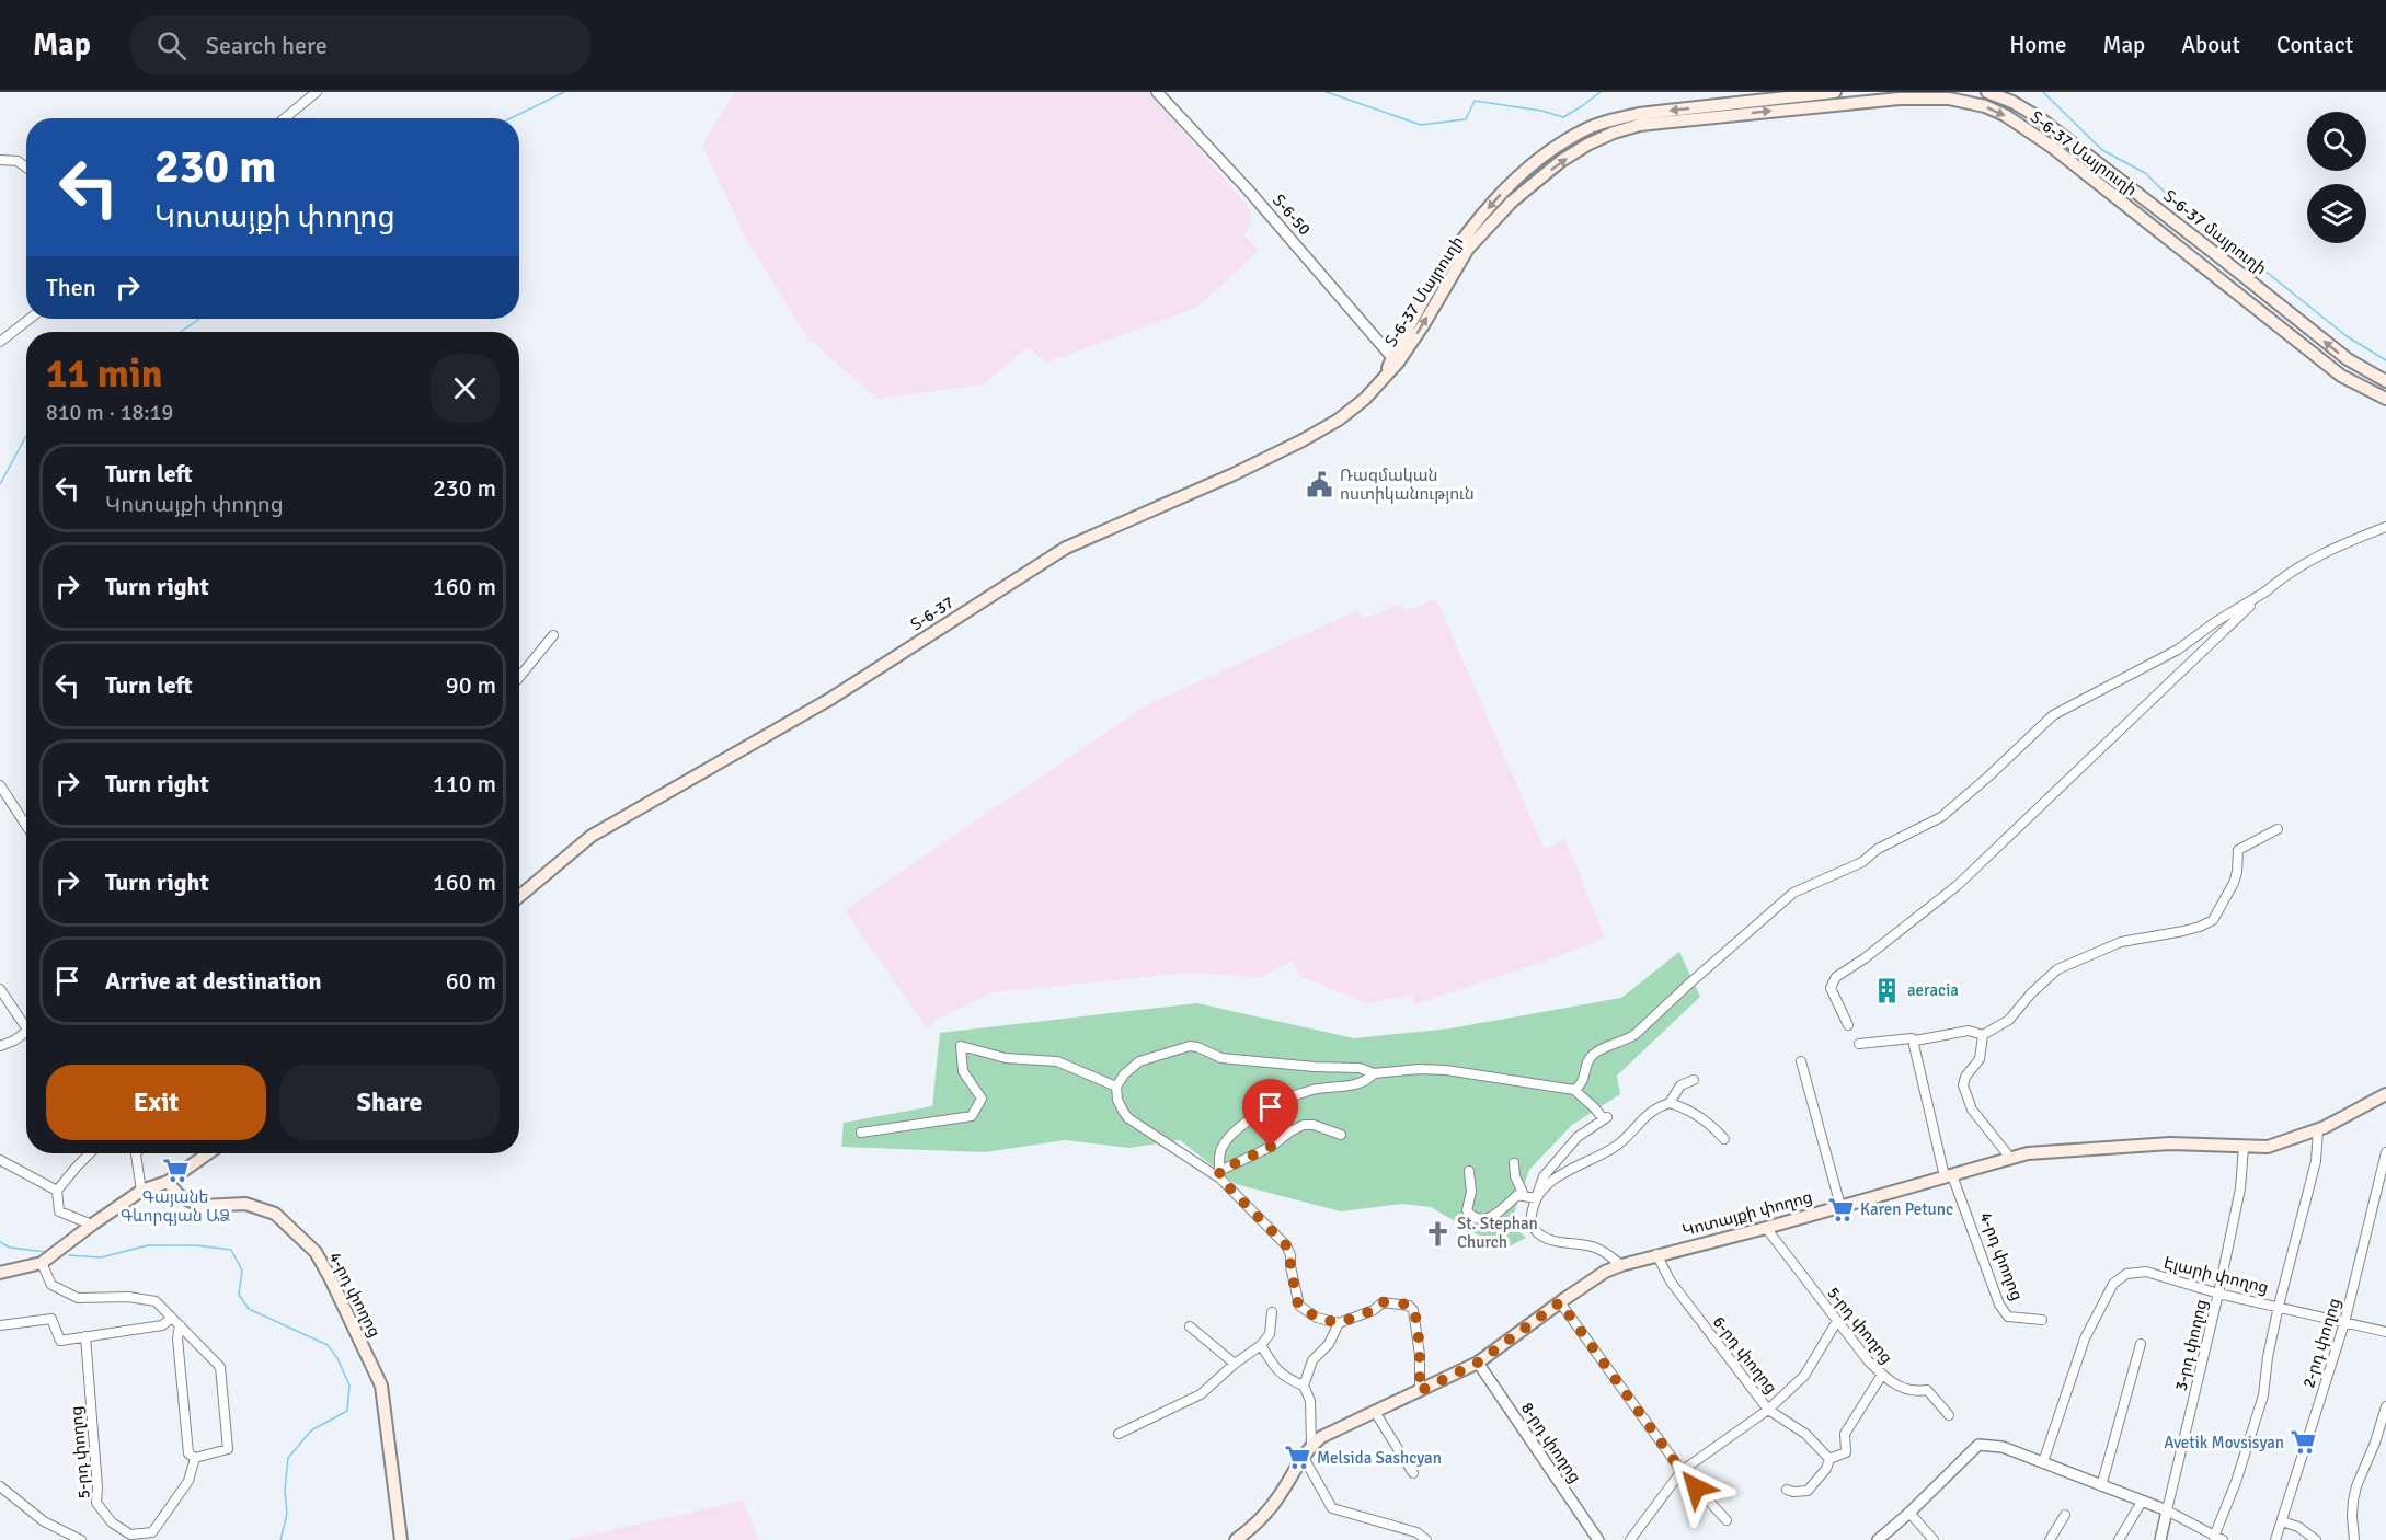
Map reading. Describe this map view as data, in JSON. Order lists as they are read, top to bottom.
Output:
{
  "streets": {
    "main road": [
      "Տ-6-37 Մայրուղի",
      "Տ-6-37 մայրուղի",
      "Տ-6-37",
      "Կոտայքի փողոց",
      "4-րդ փողոց"
    ],
    "street": [
      "Տ-6-50",
      "Էլարի փողոց",
      "5-րդ փողոց",
      "2-րդ փողոց",
      "3-րդ փողոց",
      "6-րդ փողոց",
      "8-րդ փողոց"
    ]
  },
  "crossings": [
    ["Տ-6-37 Մայրուղի", "Տ-6-37 մայրուղի"],
    ["Տ-6-50", "Տ-6-37 մայրուղի"],
    ["Տ-6-37 մայրուղի", "Տ-6-37"],
    ["Կոտայքի փողոց", "4-րդ փողոց"],
    ["Կոտայքի փողոց", "5-րդ փողոց"],
    ["Կոտայքի փողոց", "3-րդ փողոց"],
    ["Կոտայքի փողոց", "6-րդ փողոց"],
    ["Կոտայքի փողոց", "8-րդ փողոց"],
    ["Էլարի փողոց", "2-րդ փողոց"],
    ["Էլարի փողոց", "3-րդ փողոց"]
  ],
  "one_way": ["Տ-6-37 Մայրուղի", "Տ-6-37 մայրուղի"],
  "places": {
    "public building": ["Ռազմական ոստիկանություն"],
    "building": ["aeracia"],
    "supermarket": [
      "Գայանե Գևորգյան ԱՁ",
      "Karen Petunc",
      "Avetik Movsisyan",
      "Melsida Sashcyan"
    ],
    "church": ["St. Stephan Church"]
  },
  "page": {
    "header": "Map",
    "search": "Search here",
    "nav": [
      "Home",
      "Map",
      "About",
      "Contact"
    ],
    "turn": ["230 m", "Կոտայքի փողոց"],
    "then": "Then",
    "heading": ["11 min", "810 m · 18:19"],
    "list": [
      {
        "name": "Turn left",
        "note": "Կոտայքի փողոց",
        "value": "230 m"
      },
      {
        "name": "Turn right",
        "value": "160 m"
      },
      {
        "name": "Turn left",
        "value": "90 m"
      },
      {
        "name": "Turn right",
        "value": "110 m"
      },
      {
        "name": "Turn right",
        "value": "160 m"
      },
      {
        "name": "Arrive at destination",
        "value": "60 m"
      }
    ],
    "buttons": ["Exit", "Share"]
  }
}
